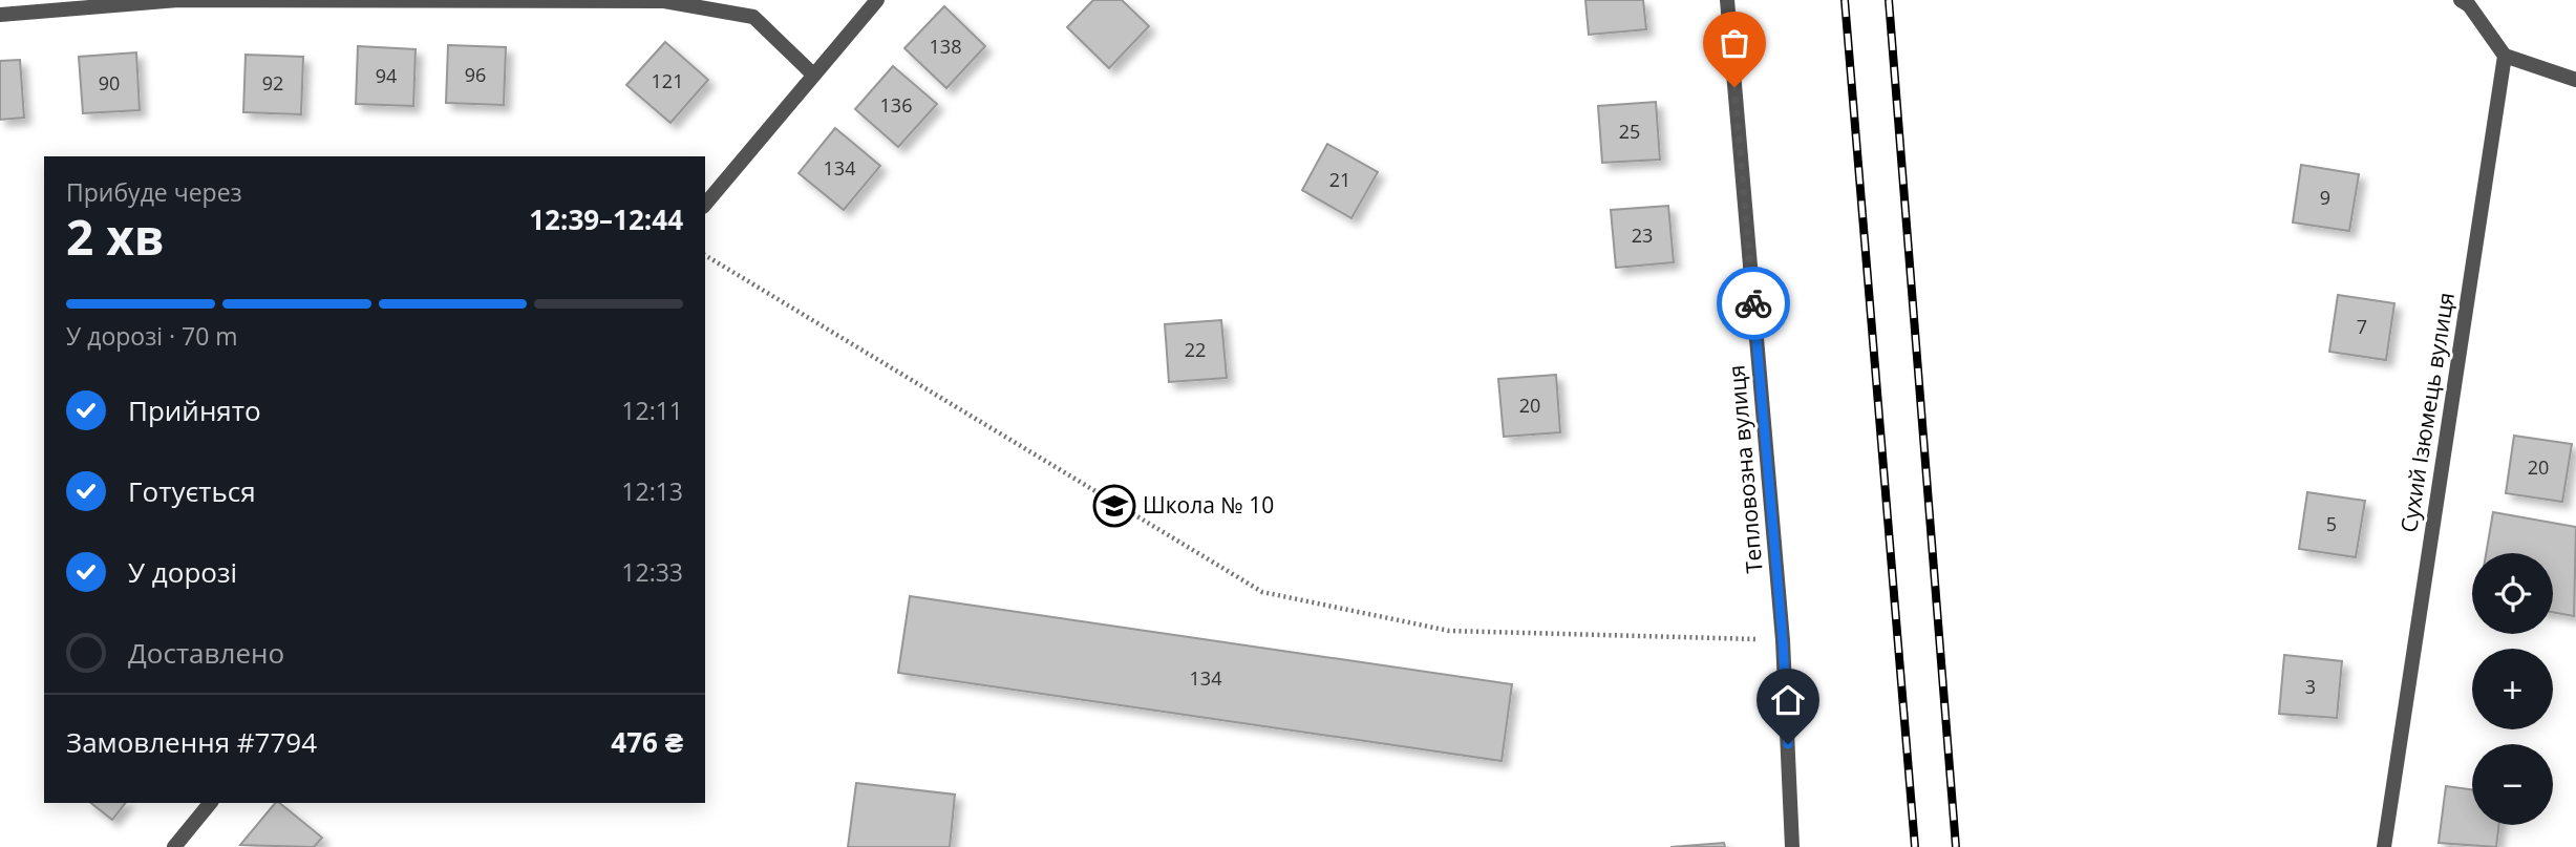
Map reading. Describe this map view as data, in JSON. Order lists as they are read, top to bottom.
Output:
{
  "streets": {
    "street": ["Сухий Ізюмець вулиця", "Тепловозна вулиця"]
  },
  "places": {
    "school or university": ["Школа № 10"]
  },
  "house_numbers": [
    "138",
    "96",
    "94",
    "121",
    "90",
    "92",
    "136",
    "25",
    "134",
    "21",
    "9",
    "23",
    "7",
    "22",
    "20",
    "20",
    "5",
    "134",
    "3"
  ],
  "page": {
    "heading": ["2 хв", "Прибуде через", "12:39–12:44"],
    "panel": ["Замовлення #7794", "476 ₴"],
    "bar": "У дорозі · 70 m",
    "list": [
      ["Прийнято", "12:11"],
      ["Готується", "12:13"],
      ["У дорозі", "12:33"],
      "Доставлено"
    ],
    "map_buttons": ["+", "−"]
  }
}
